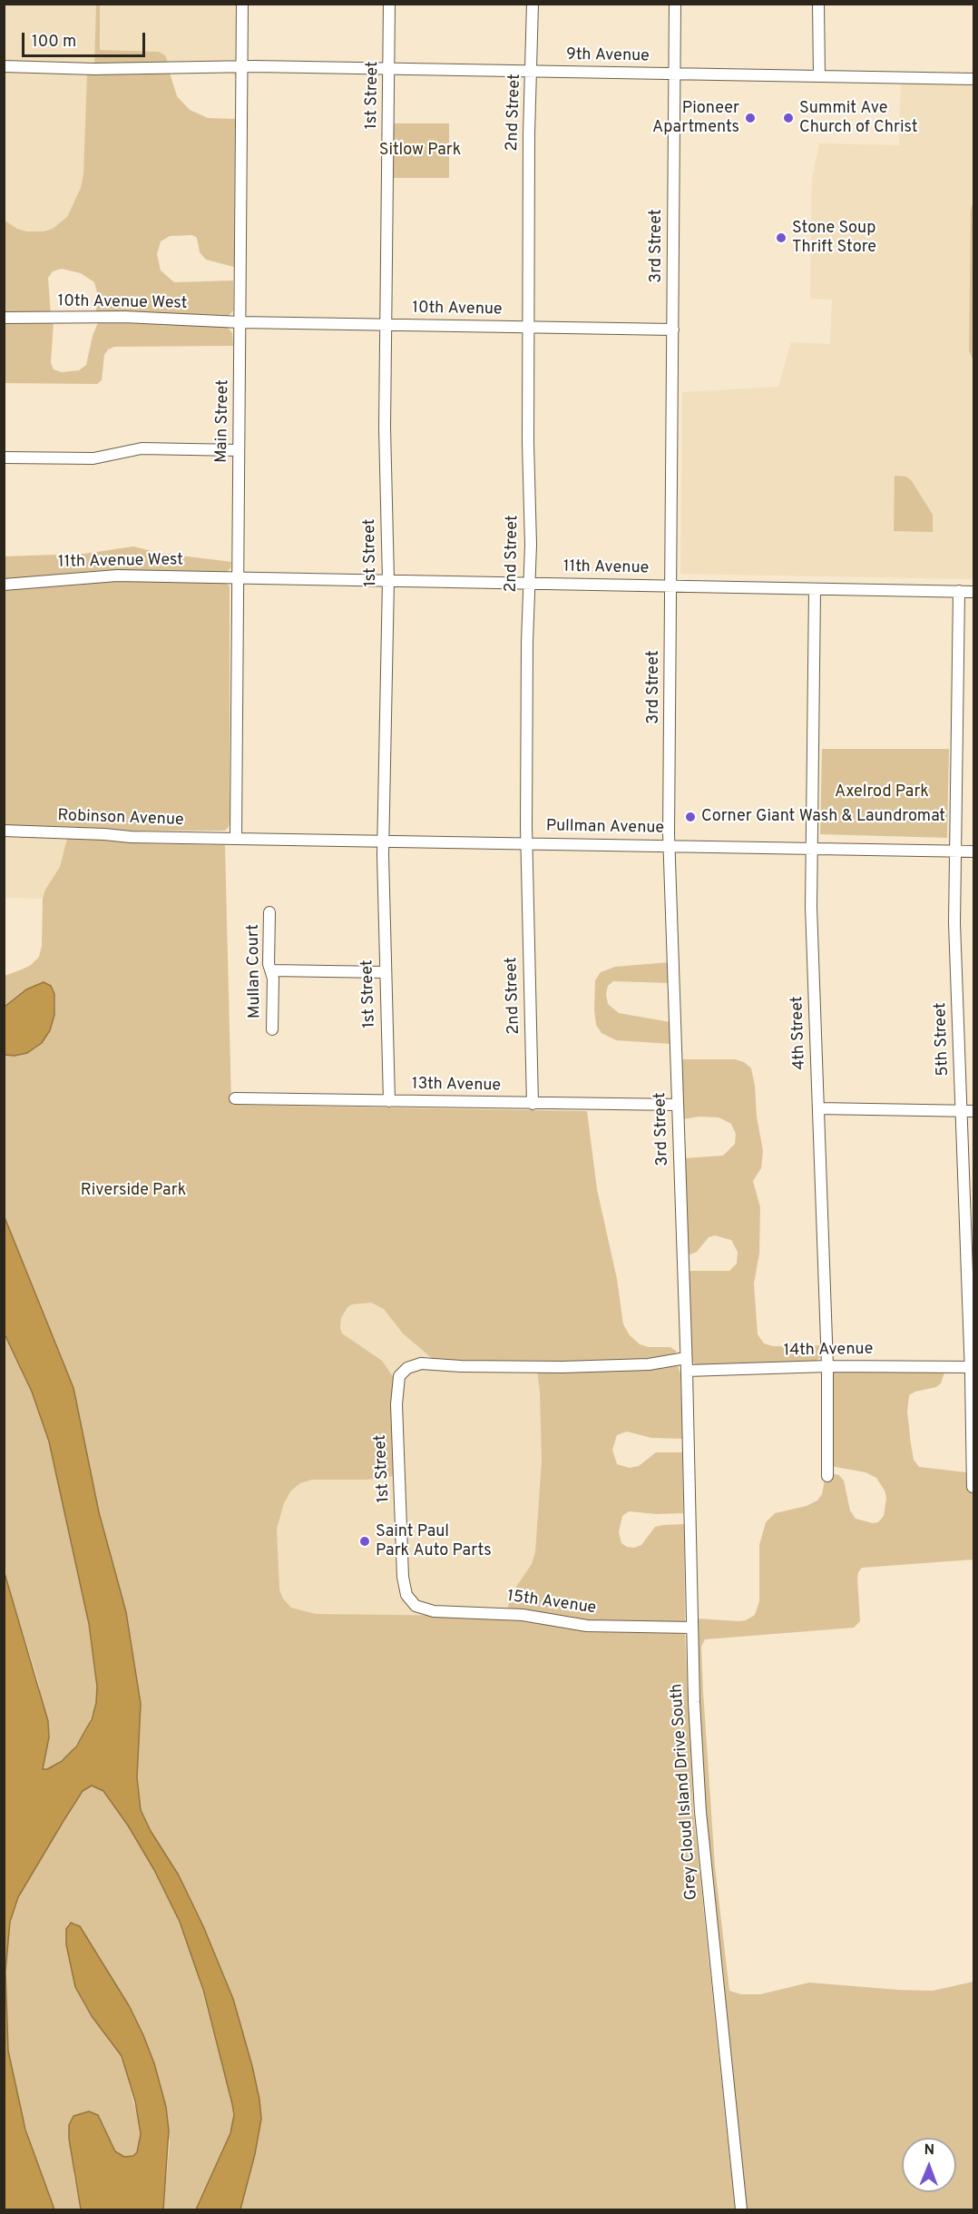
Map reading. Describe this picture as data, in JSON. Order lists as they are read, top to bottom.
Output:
{
  "streets": {
    "street": [
      "9th Avenue",
      "1st Street",
      "2nd Street",
      "3rd Street",
      "10th Avenue West",
      "10th Avenue",
      "Main Street",
      "11th Avenue West",
      "11th Avenue",
      "Robinson Avenue",
      "Pullman Avenue",
      "Mullan Court",
      "4th Street",
      "5th Street",
      "13th Avenue",
      "14th Avenue",
      "15th Avenue",
      "Grey Cloud Island Drive South"
    ]
  },
  "crossings": [
    ["9th Avenue", "1st Street"],
    ["9th Avenue", "2nd Street"],
    ["9th Avenue", "3rd Street"],
    ["9th Avenue", "Main Street"],
    ["1st Street", "3rd Street"],
    ["1st Street", "10th Avenue"],
    ["1st Street", "11th Avenue"],
    ["1st Street", "Pullman Avenue"],
    ["1st Street", "13th Avenue"],
    ["1st Street", "15th Avenue"],
    ["2nd Street", "10th Avenue"],
    ["2nd Street", "11th Avenue"],
    ["2nd Street", "Pullman Avenue"],
    ["2nd Street", "13th Avenue"],
    ["3rd Street", "10th Avenue"],
    ["3rd Street", "11th Avenue"],
    ["3rd Street", "Pullman Avenue"],
    ["3rd Street", "13th Avenue"],
    ["3rd Street", "14th Avenue"],
    ["3rd Street", "Grey Cloud Island Drive South"],
    ["10th Avenue West", "10th Avenue"],
    ["10th Avenue West", "Main Street"],
    ["10th Avenue", "Main Street"],
    ["Main Street", "11th Avenue West"],
    ["Main Street", "11th Avenue"],
    ["Main Street", "Robinson Avenue"],
    ["Main Street", "Pullman Avenue"],
    ["11th Avenue West", "11th Avenue"],
    ["11th Avenue", "4th Street"],
    ["11th Avenue", "5th Street"],
    ["Robinson Avenue", "Pullman Avenue"],
    ["Pullman Avenue", "4th Street"],
    ["Pullman Avenue", "5th Street"],
    ["4th Street", "14th Avenue"],
    ["5th Street", "14th Avenue"],
    ["14th Avenue", "Grey Cloud Island Drive South"],
    ["15th Avenue", "Grey Cloud Island Drive South"]
  ],
  "parks": ["Sitlow Park", "Axelrod Park", "Riverside Park"],
  "places": [
    "Pioneer Apartments",
    "Summit Ave Church of Christ",
    "Stone Soup Thrift Store",
    "Corner Giant Wash & Laundromat",
    "Saint Paul Park Auto Parts"
  ],
  "scale_bar": "100 m",
  "north": "top"
}
